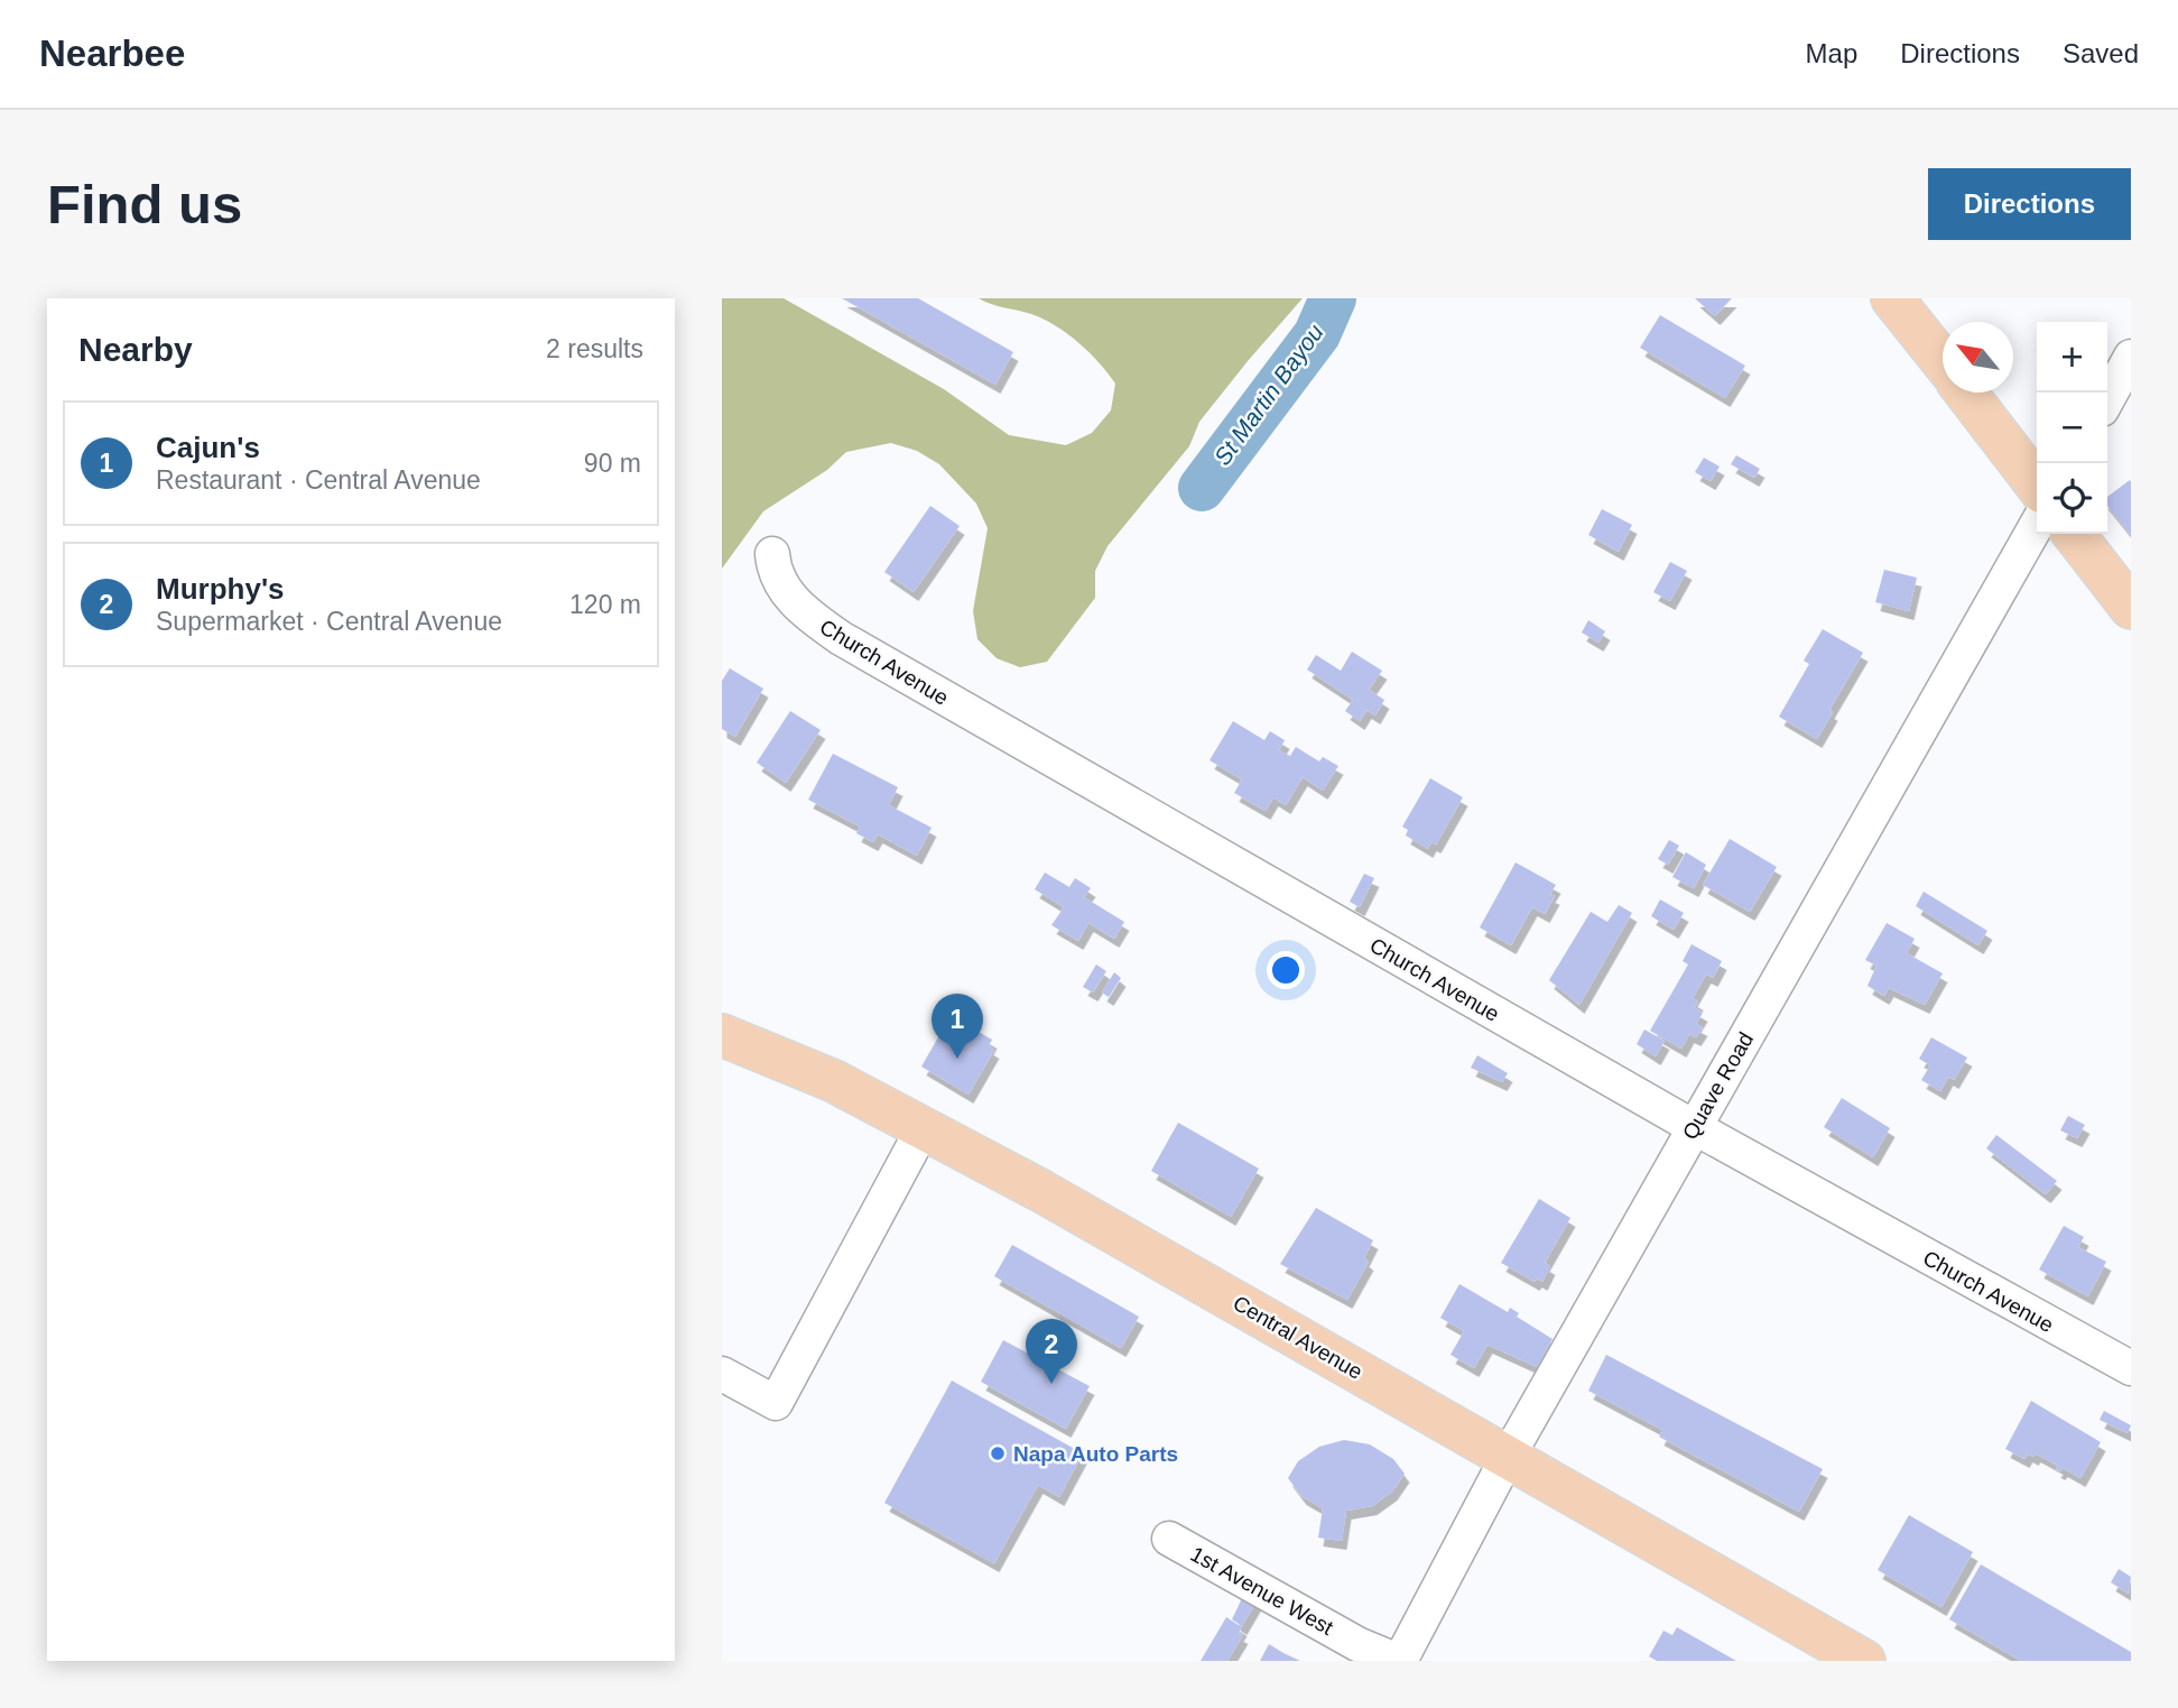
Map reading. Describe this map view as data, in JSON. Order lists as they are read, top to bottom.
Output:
{
  "streets": {
    "main road": ["Central Avenue"],
    "street": ["Church Avenue", "Quave Road", "1st Avenue West"]
  },
  "crossings": [
    ["Church Avenue", "Quave Road"],
    ["Quave Road", "Central Avenue"],
    ["Quave Road", "1st Avenue West"]
  ],
  "water": ["St Martin Bayou"],
  "places": ["Napa Auto Parts"],
  "north": "top left",
  "page": {
    "header": "Nearbee",
    "nav": ["Map", "Directions", "Saved"],
    "buttons": "Directions",
    "title": "Find us",
    "heading": ["Nearby", "2 results"],
    "map_buttons": ["+", "−"],
    "list": [
      {
        "mark": "1",
        "name": "Cajun's",
        "note": "Restaurant · Central Avenue",
        "value": "90 m"
      },
      {
        "mark": "2",
        "name": "Murphy's",
        "note": "Supermarket · Central Avenue",
        "value": "120 m"
      }
    ],
    "pins": ["1", "2"]
  }
}
